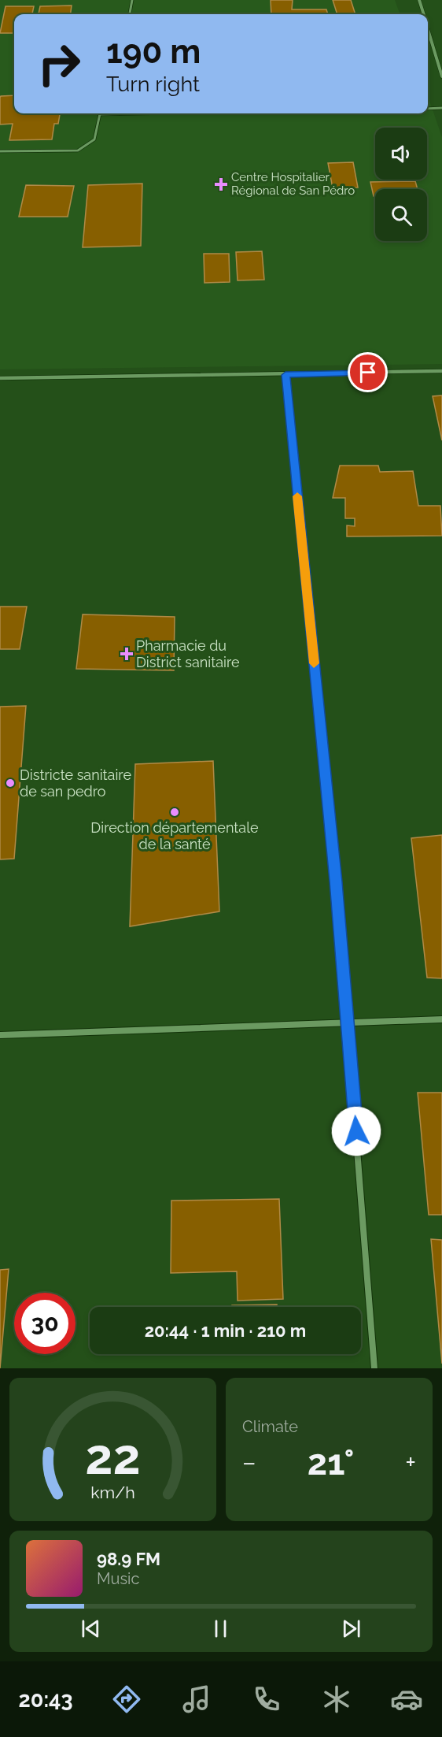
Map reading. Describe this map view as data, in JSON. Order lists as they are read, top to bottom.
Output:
{
  "places": {
    "health": ["Centre Hospitalier Régional de San Pédro", "Pharmacie du District sanitaire"],
    "other": ["Districte sanitaire de san pedro", "Direction départementale de la santé"]
  },
  "page": {
    "turn": ["190 m", "Turn right"],
    "limit": "30",
    "trip": "20:44 · 1 min · 210 m",
    "tile": "Climate",
    "heat": ["−", "21°", "+"],
    "song": ["98.9 FM", "Music"],
    "tabs": "20:43",
    "gauge": ["22", "km/h"]
  }
}
